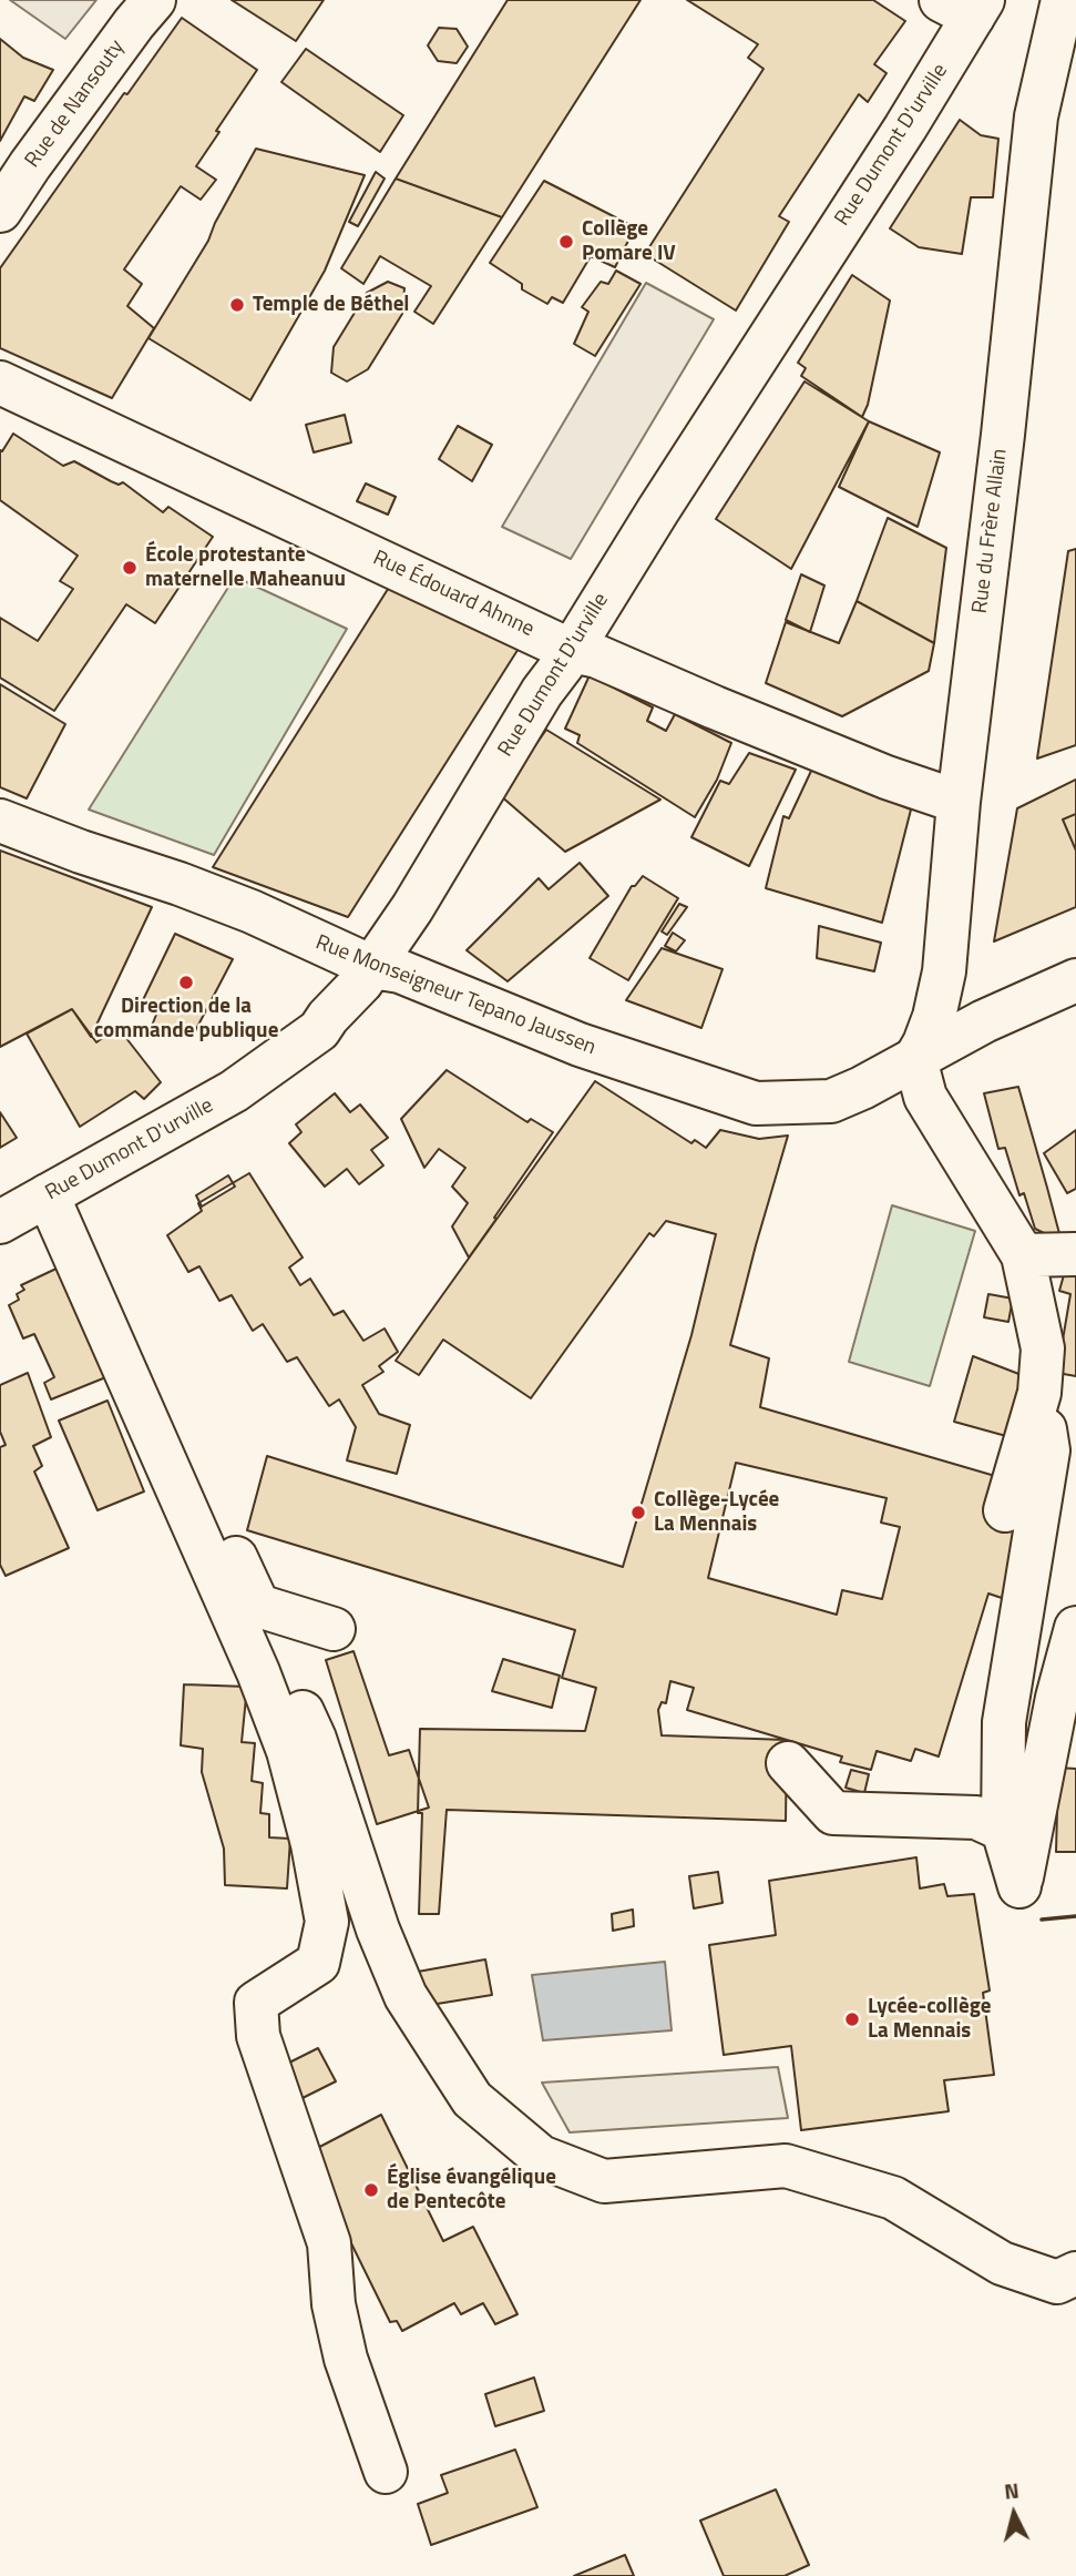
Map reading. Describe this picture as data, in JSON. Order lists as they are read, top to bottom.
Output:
{
  "streets": {
    "street": [
      "Rue de Nansouty",
      "Rue Dumont D'urville",
      "Rue du Frère Allain",
      "Rue Édouard Ahnne",
      "Rue Monseigneur Tepano Jaussen"
    ]
  },
  "crossings": [
    ["Rue Dumont D'urville", "Rue Édouard Ahnne"],
    ["Rue Dumont D'urville", "Rue Monseigneur Tepano Jaussen"],
    ["Rue du Frère Allain", "Rue Édouard Ahnne"],
    ["Rue du Frère Allain", "Rue Monseigneur Tepano Jaussen"]
  ],
  "places": [
    "Collège Pomare IV",
    "Temple de Béthel",
    "École protestante maternelle Maheanuu",
    "Direction de la commande publique",
    "Collège-Lycée La Mennais",
    "Lycée-collège La Mennais",
    "Église évangélique de Pentecôte"
  ],
  "north": "top"
}
